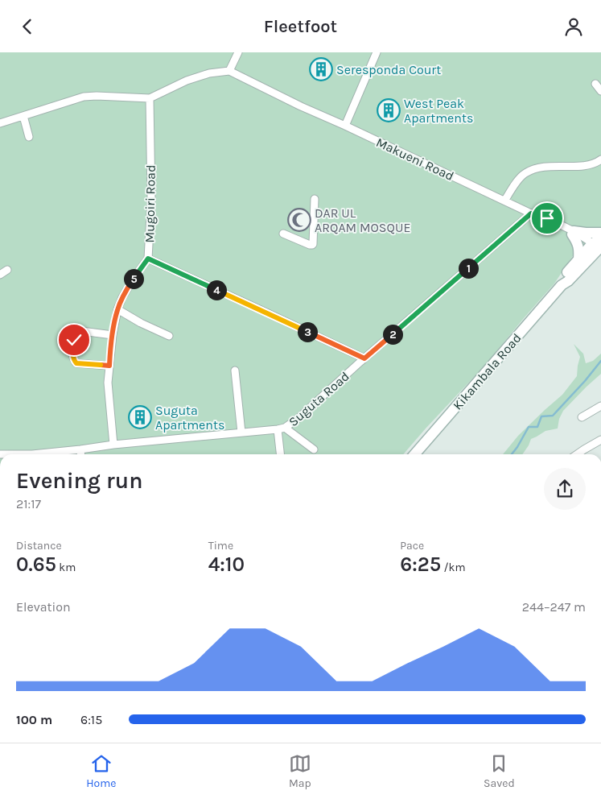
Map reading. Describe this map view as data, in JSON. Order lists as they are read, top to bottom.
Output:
{
  "streets": {
    "main road": ["Kikambala Road"],
    "street": ["Makueni Road", "Mugoiri Road", "Suguta Road"]
  },
  "crossings": [
    ["Makueni Road", "Suguta Road"],
    ["Mugoiri Road", "Suguta Road"]
  ],
  "places": {
    "building": ["Seresponda Court", "West Peak Apartments", "Suguta Apartments"],
    "mosque": ["DAR UL ARQAM MOSQUE"]
  },
  "page": {
    "header": "Fleetfoot",
    "pins": [
      "1",
      "5",
      "4",
      "3",
      "2"
    ],
    "heading": ["Evening run", "21:17"],
    "stats": [
      ["Distance", "0.65 km"],
      ["Time", "4:10"],
      ["Pace", "6:25 /km"]
    ],
    "chart": ["Elevation", "244–247 m"],
    "list": [
      {
        "name": "100 m",
        "note": "6:15"
      }
    ],
    "tabs": ["Home", "Map", "Saved"]
  }
}
